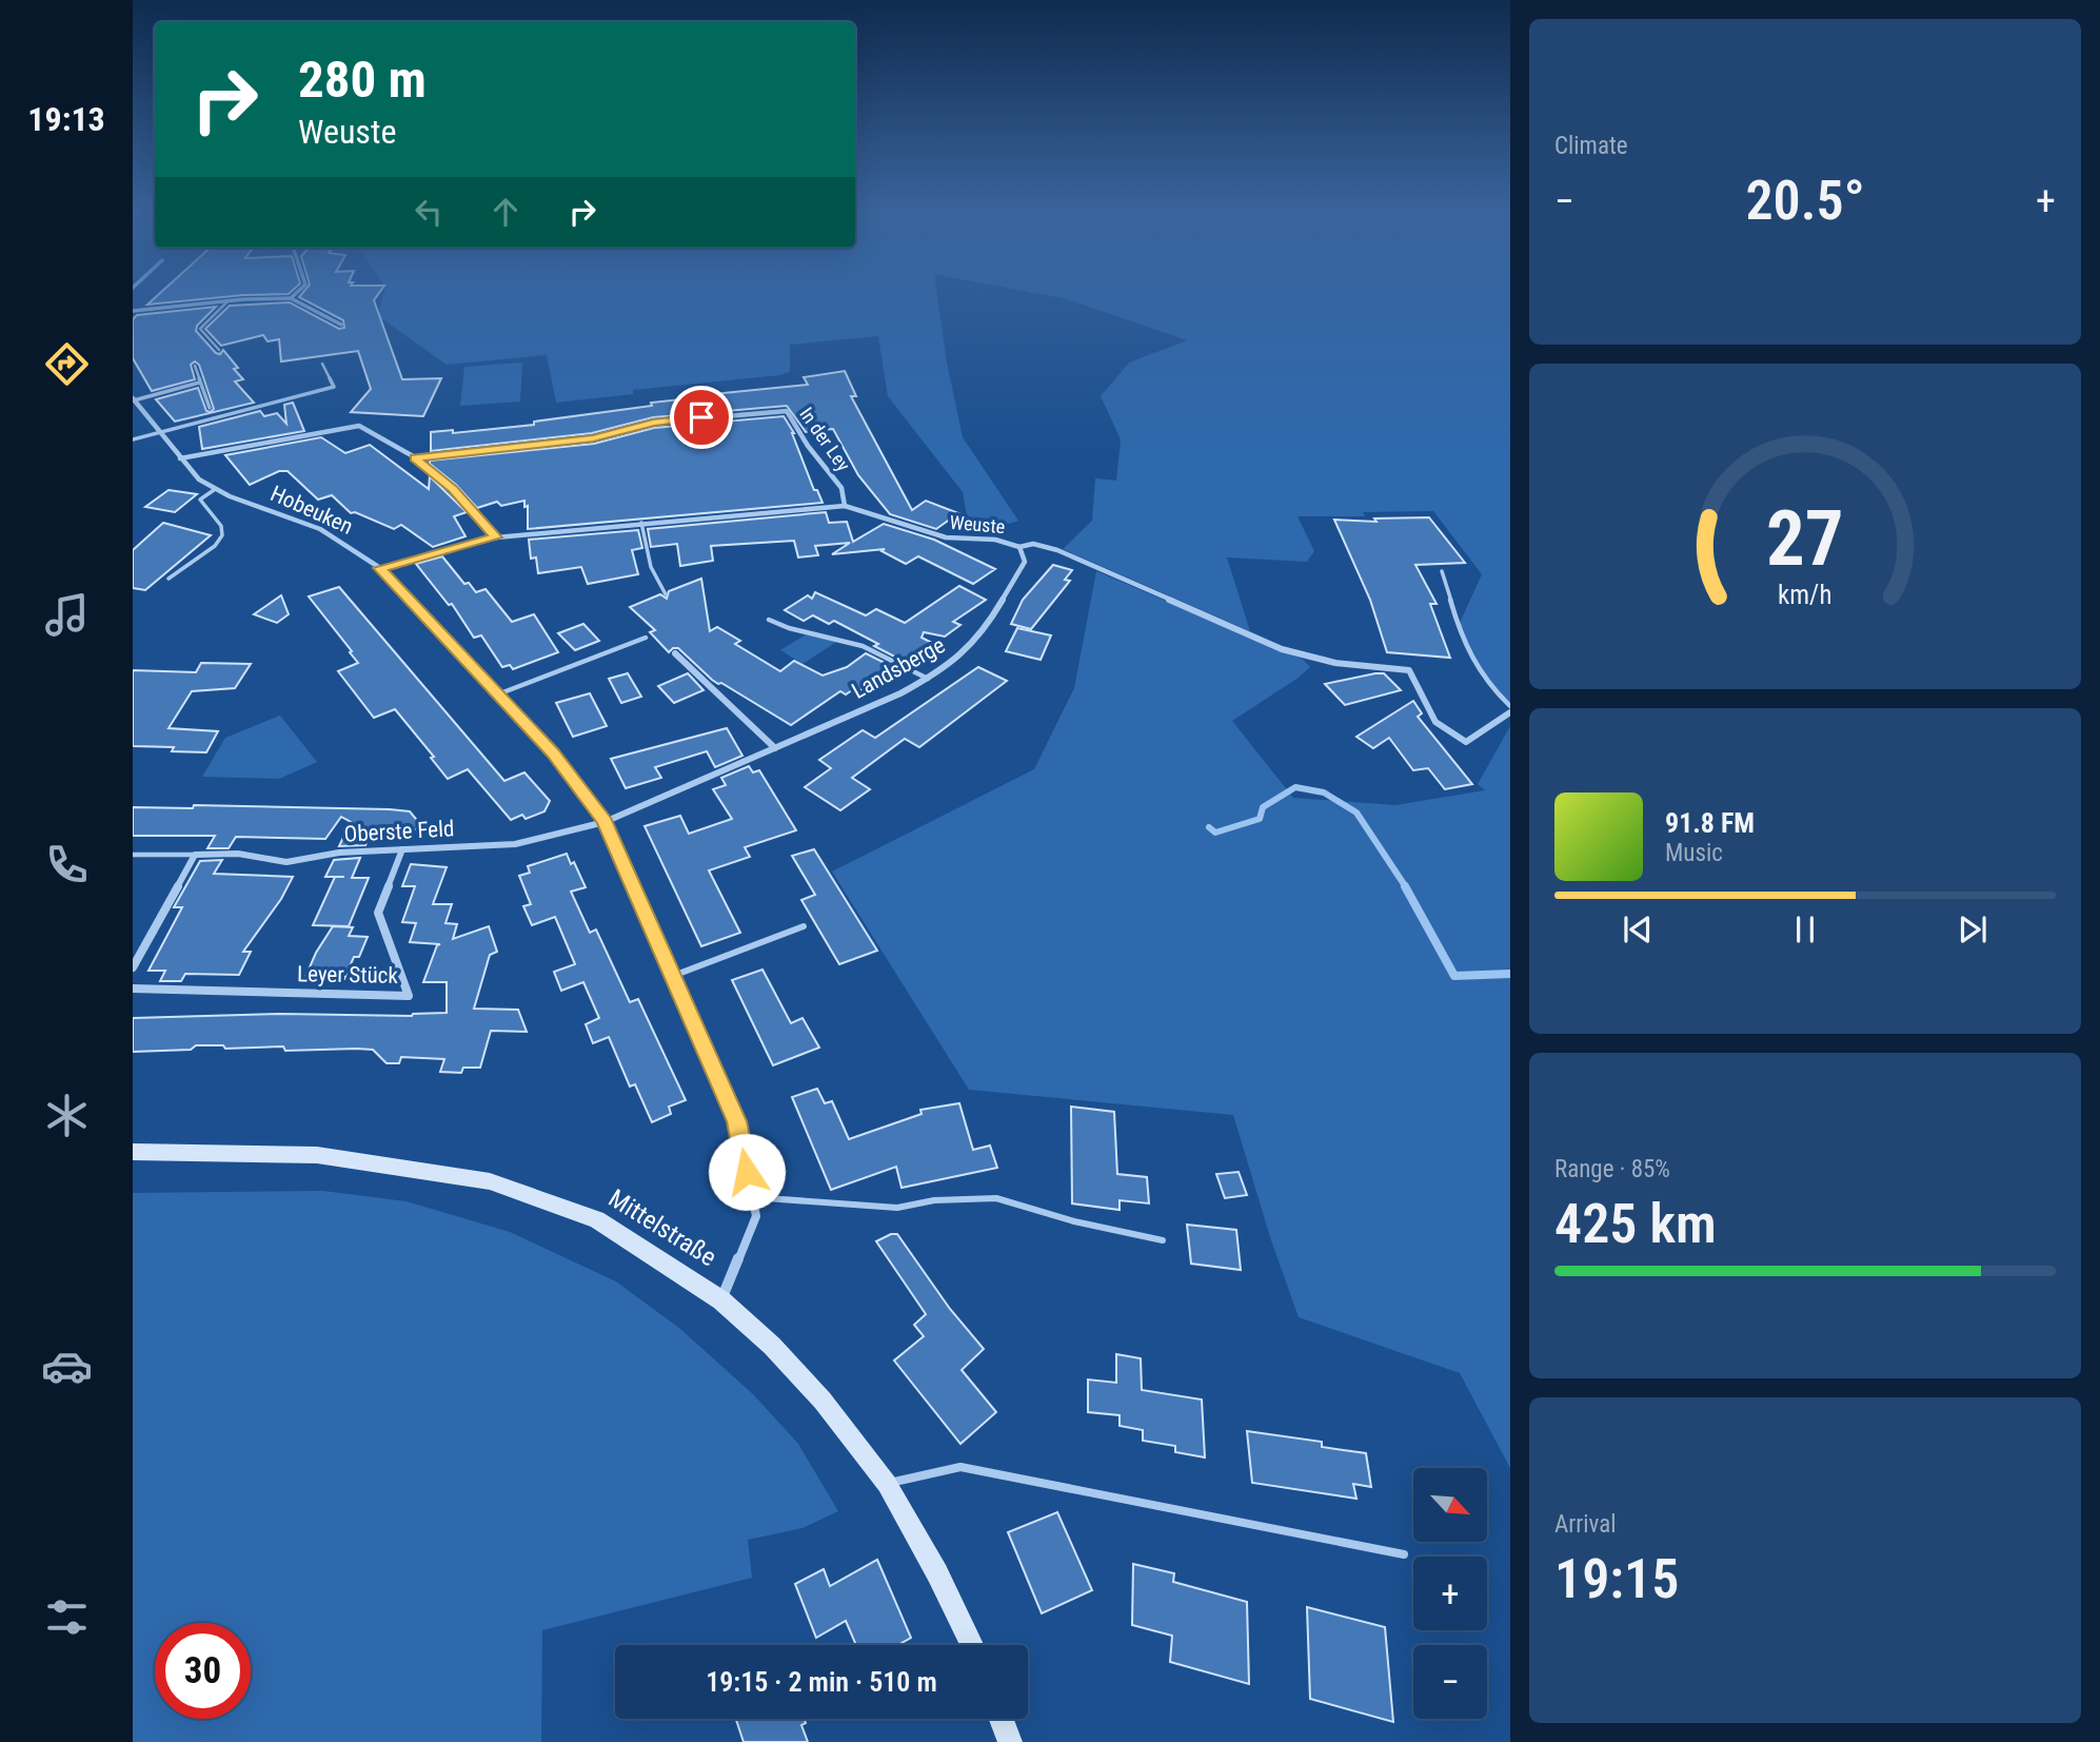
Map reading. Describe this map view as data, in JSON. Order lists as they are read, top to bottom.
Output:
{
  "streets": {
    "main road": ["Mittelstraße"],
    "street": [
      "In der Ley",
      "Hobeuken",
      "Weuste",
      "Landsberge",
      "Oberste Feld",
      "Leyer Stück"
    ]
  },
  "crossings": [
    ["In der Ley", "Weuste"],
    ["Hobeuken", "Weuste"],
    ["Hobeuken", "Landsberge"],
    ["Hobeuken", "Oberste Feld"],
    ["Hobeuken", "Mittelstraße"],
    ["Weuste", "Landsberge"],
    ["Landsberge", "Oberste Feld"],
    ["Oberste Feld", "Leyer Stück"]
  ],
  "north": "bottom right",
  "page": {
    "tabs": "19:13",
    "tile": [
      "Climate",
      ["Range · 85%", "425 km"],
      ["Arrival", "19:15"]
    ],
    "turn": ["280 m", "Weuste"],
    "heat": ["−", "20.5°", "+"],
    "song": ["91.8 FM", "Music"],
    "map_buttons": ["+", "−"],
    "limit": "30",
    "trip": "19:15 · 2 min · 510 m",
    "gauge": ["27", "km/h"]
  }
}
